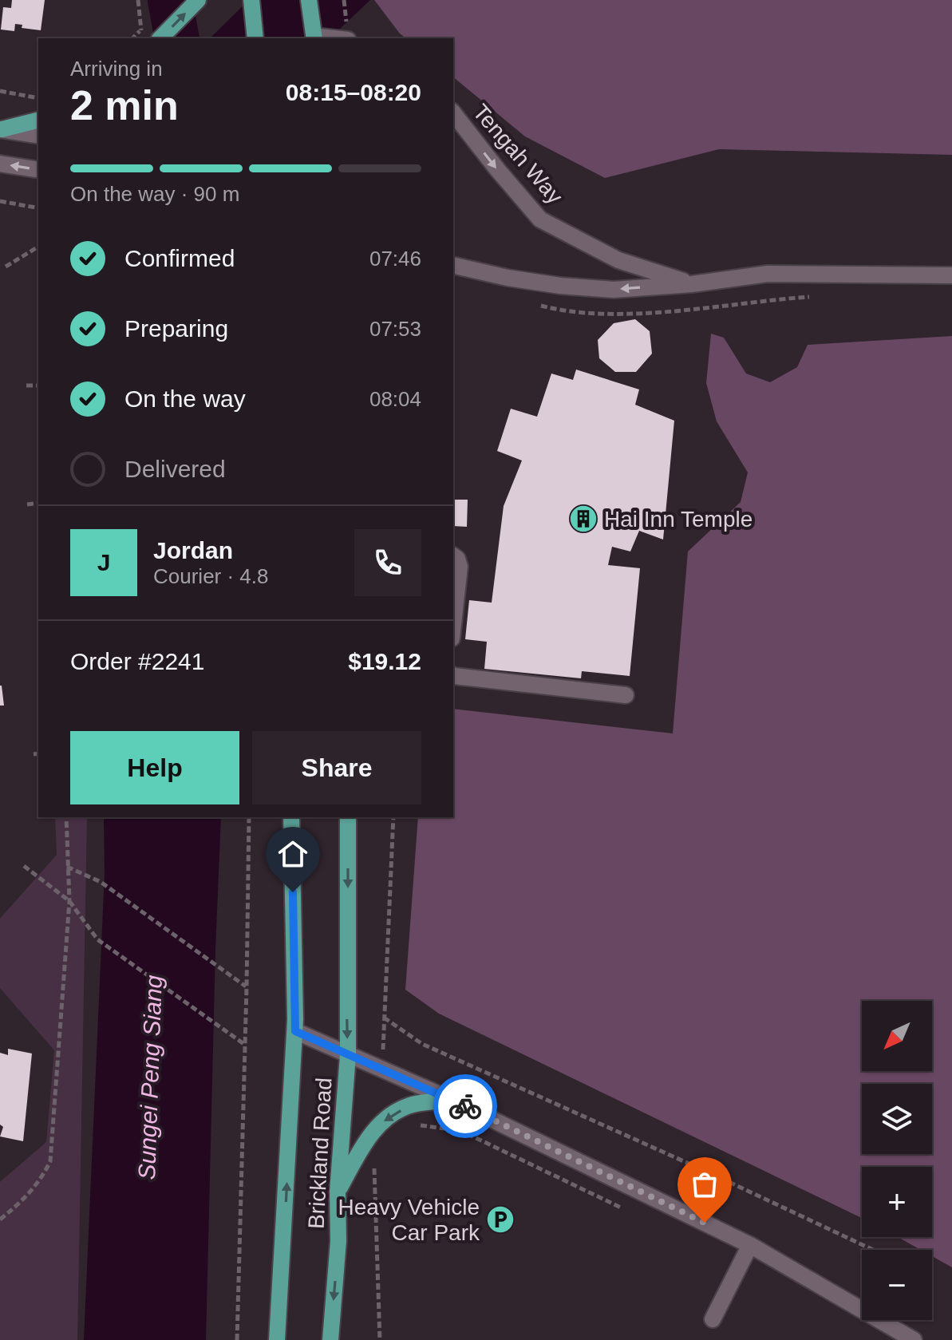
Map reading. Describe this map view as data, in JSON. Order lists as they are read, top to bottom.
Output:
{
  "streets": {
    "main road": ["Brickland Road"],
    "street": ["Tengah Way"]
  },
  "water": ["Sungei Peng Siang"],
  "places": {
    "building": ["Hai Inn Temple"],
    "parking": ["Heavy Vehicle Car Park"]
  },
  "north": "bottom left",
  "page": {
    "heading": ["2 min", "Arriving in", "08:15–08:20"],
    "panel": [
      "Jordan",
      "Courier · 4.8",
      "Order #2241",
      "$19.12"
    ],
    "bar": "On the way · 90 m",
    "list": [
      ["Confirmed", "07:46"],
      ["Preparing", "07:53"],
      ["On the way", "08:04"],
      "Delivered"
    ],
    "round": "J",
    "buttons": ["Help", "Share"],
    "map_buttons": ["+", "−"]
  }
}
